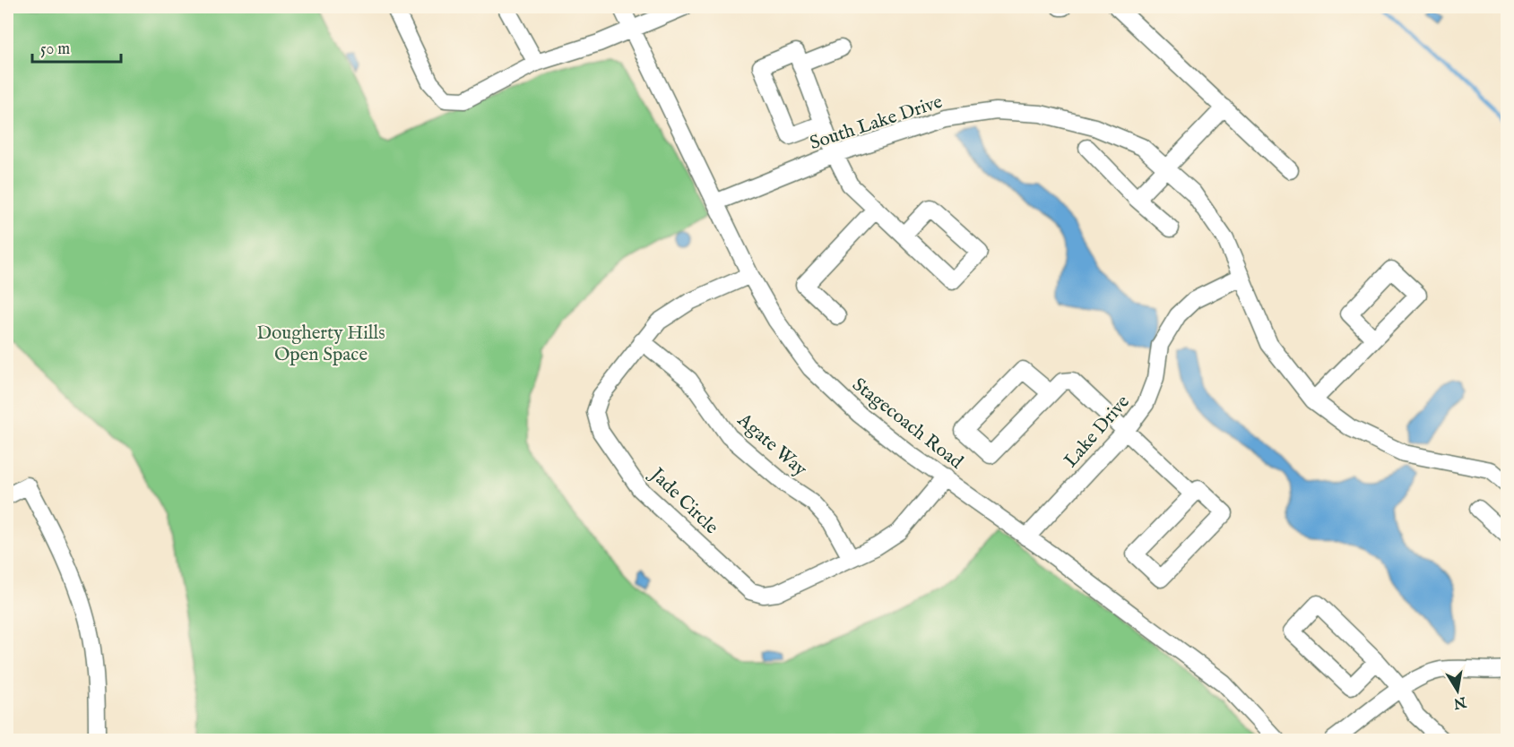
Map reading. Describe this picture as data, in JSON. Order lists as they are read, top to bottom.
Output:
{
  "streets": {
    "street": [
      "South Lake Drive",
      "Stagecoach Road",
      "Lake Drive",
      "Agate Way",
      "Jade Circle"
    ]
  },
  "crossings": [
    ["South Lake Drive", "Stagecoach Road"],
    ["South Lake Drive", "Lake Drive"],
    ["Stagecoach Road", "Lake Drive"],
    ["Stagecoach Road", "Jade Circle"],
    ["Agate Way", "Jade Circle"]
  ],
  "parks": ["Dougherty Hills Open Space"],
  "scale_bar": "50 m",
  "north": "bottom"
}
